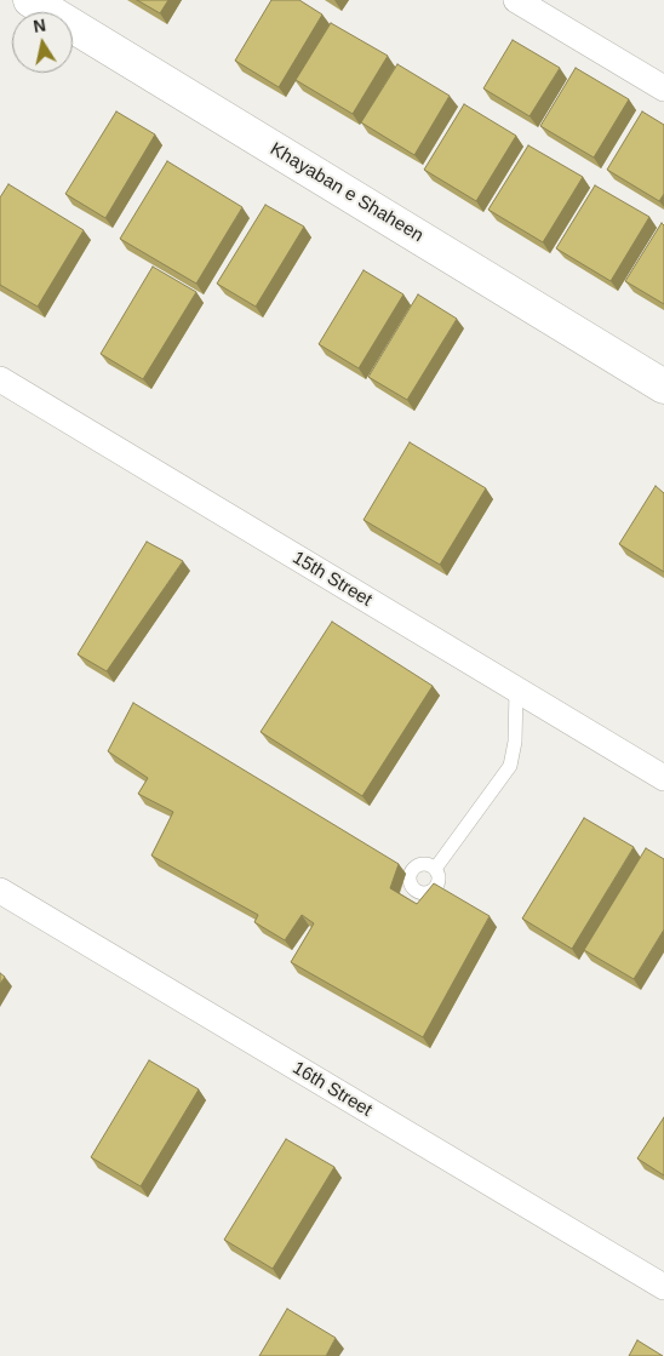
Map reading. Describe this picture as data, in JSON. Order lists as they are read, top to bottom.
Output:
{
  "streets": {
    "main road": ["Khayaban e Shaheen"],
    "street": ["15th Street", "16th Street"]
  },
  "north": "top"
}
